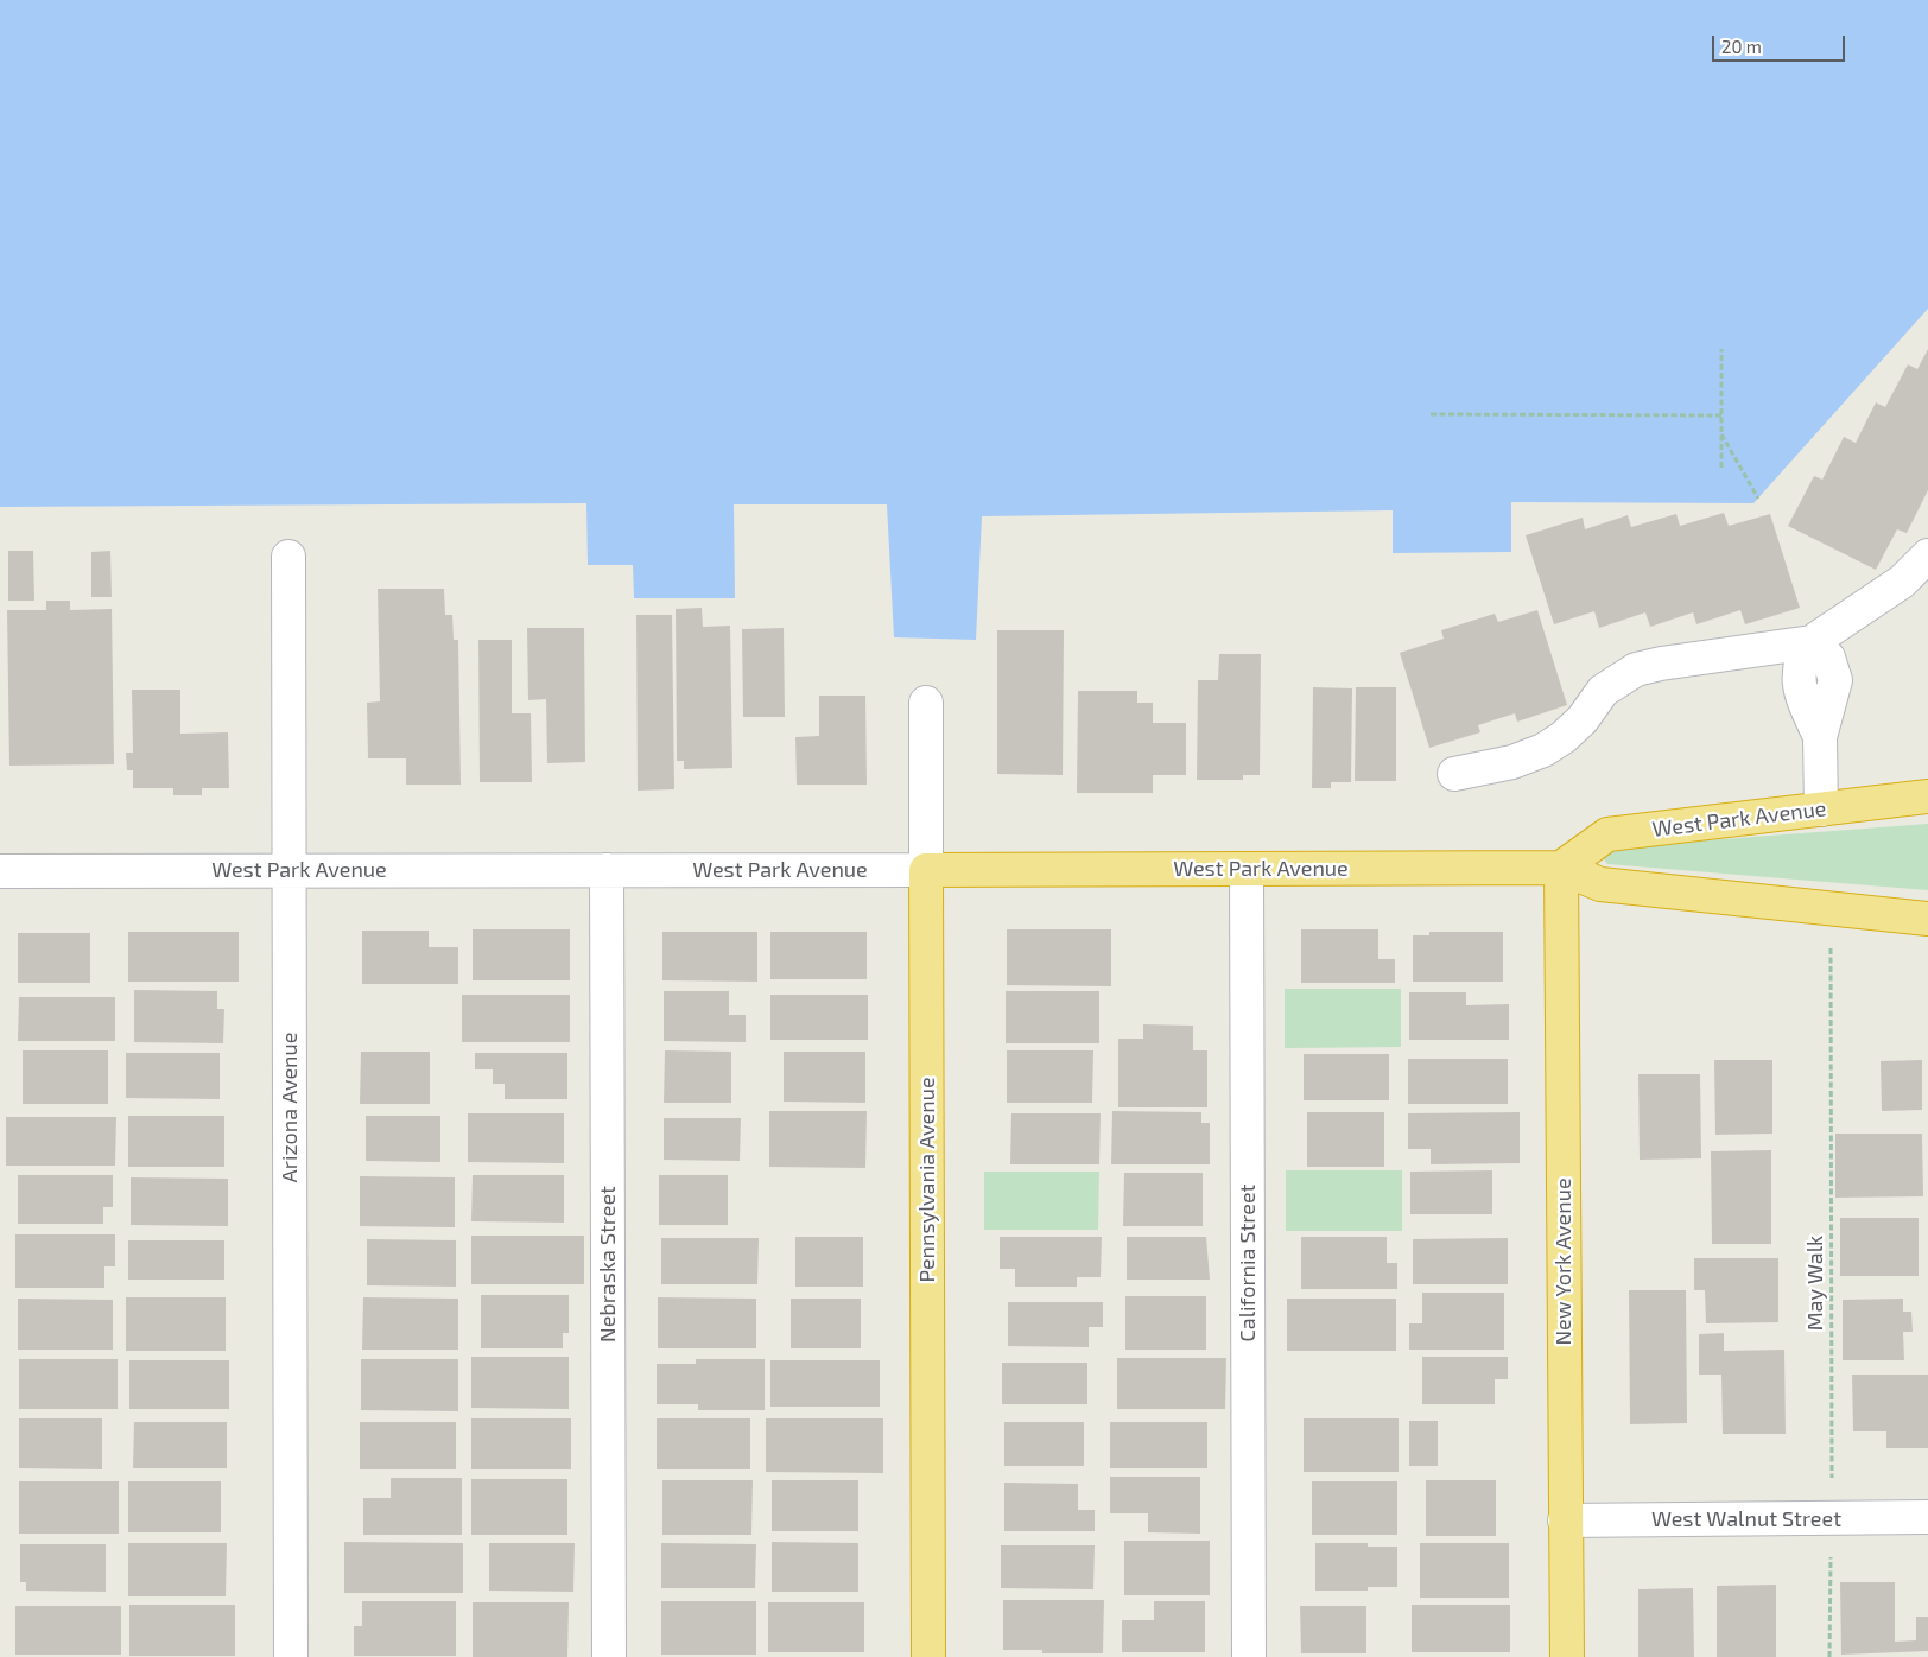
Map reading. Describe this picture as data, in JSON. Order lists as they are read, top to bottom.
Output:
{
  "streets": {
    "highway": ["West Park Avenue", "Pennsylvania Avenue", "New York Avenue"],
    "street": [
      "Arizona Avenue",
      "California Street",
      "Nebraska Street",
      "West Walnut Street"
    ],
    "path": ["May Walk"]
  },
  "crossings": [
    ["West Park Avenue", "Arizona Avenue"],
    ["West Park Avenue", "Pennsylvania Avenue"],
    ["West Park Avenue", "New York Avenue"],
    ["West Park Avenue", "California Street"],
    ["West Park Avenue", "Nebraska Street"],
    ["West Park Avenue", "May Walk"],
    ["New York Avenue", "West Walnut Street"],
    ["May Walk", "West Walnut Street"]
  ],
  "scale_bar": "20 m"
}
